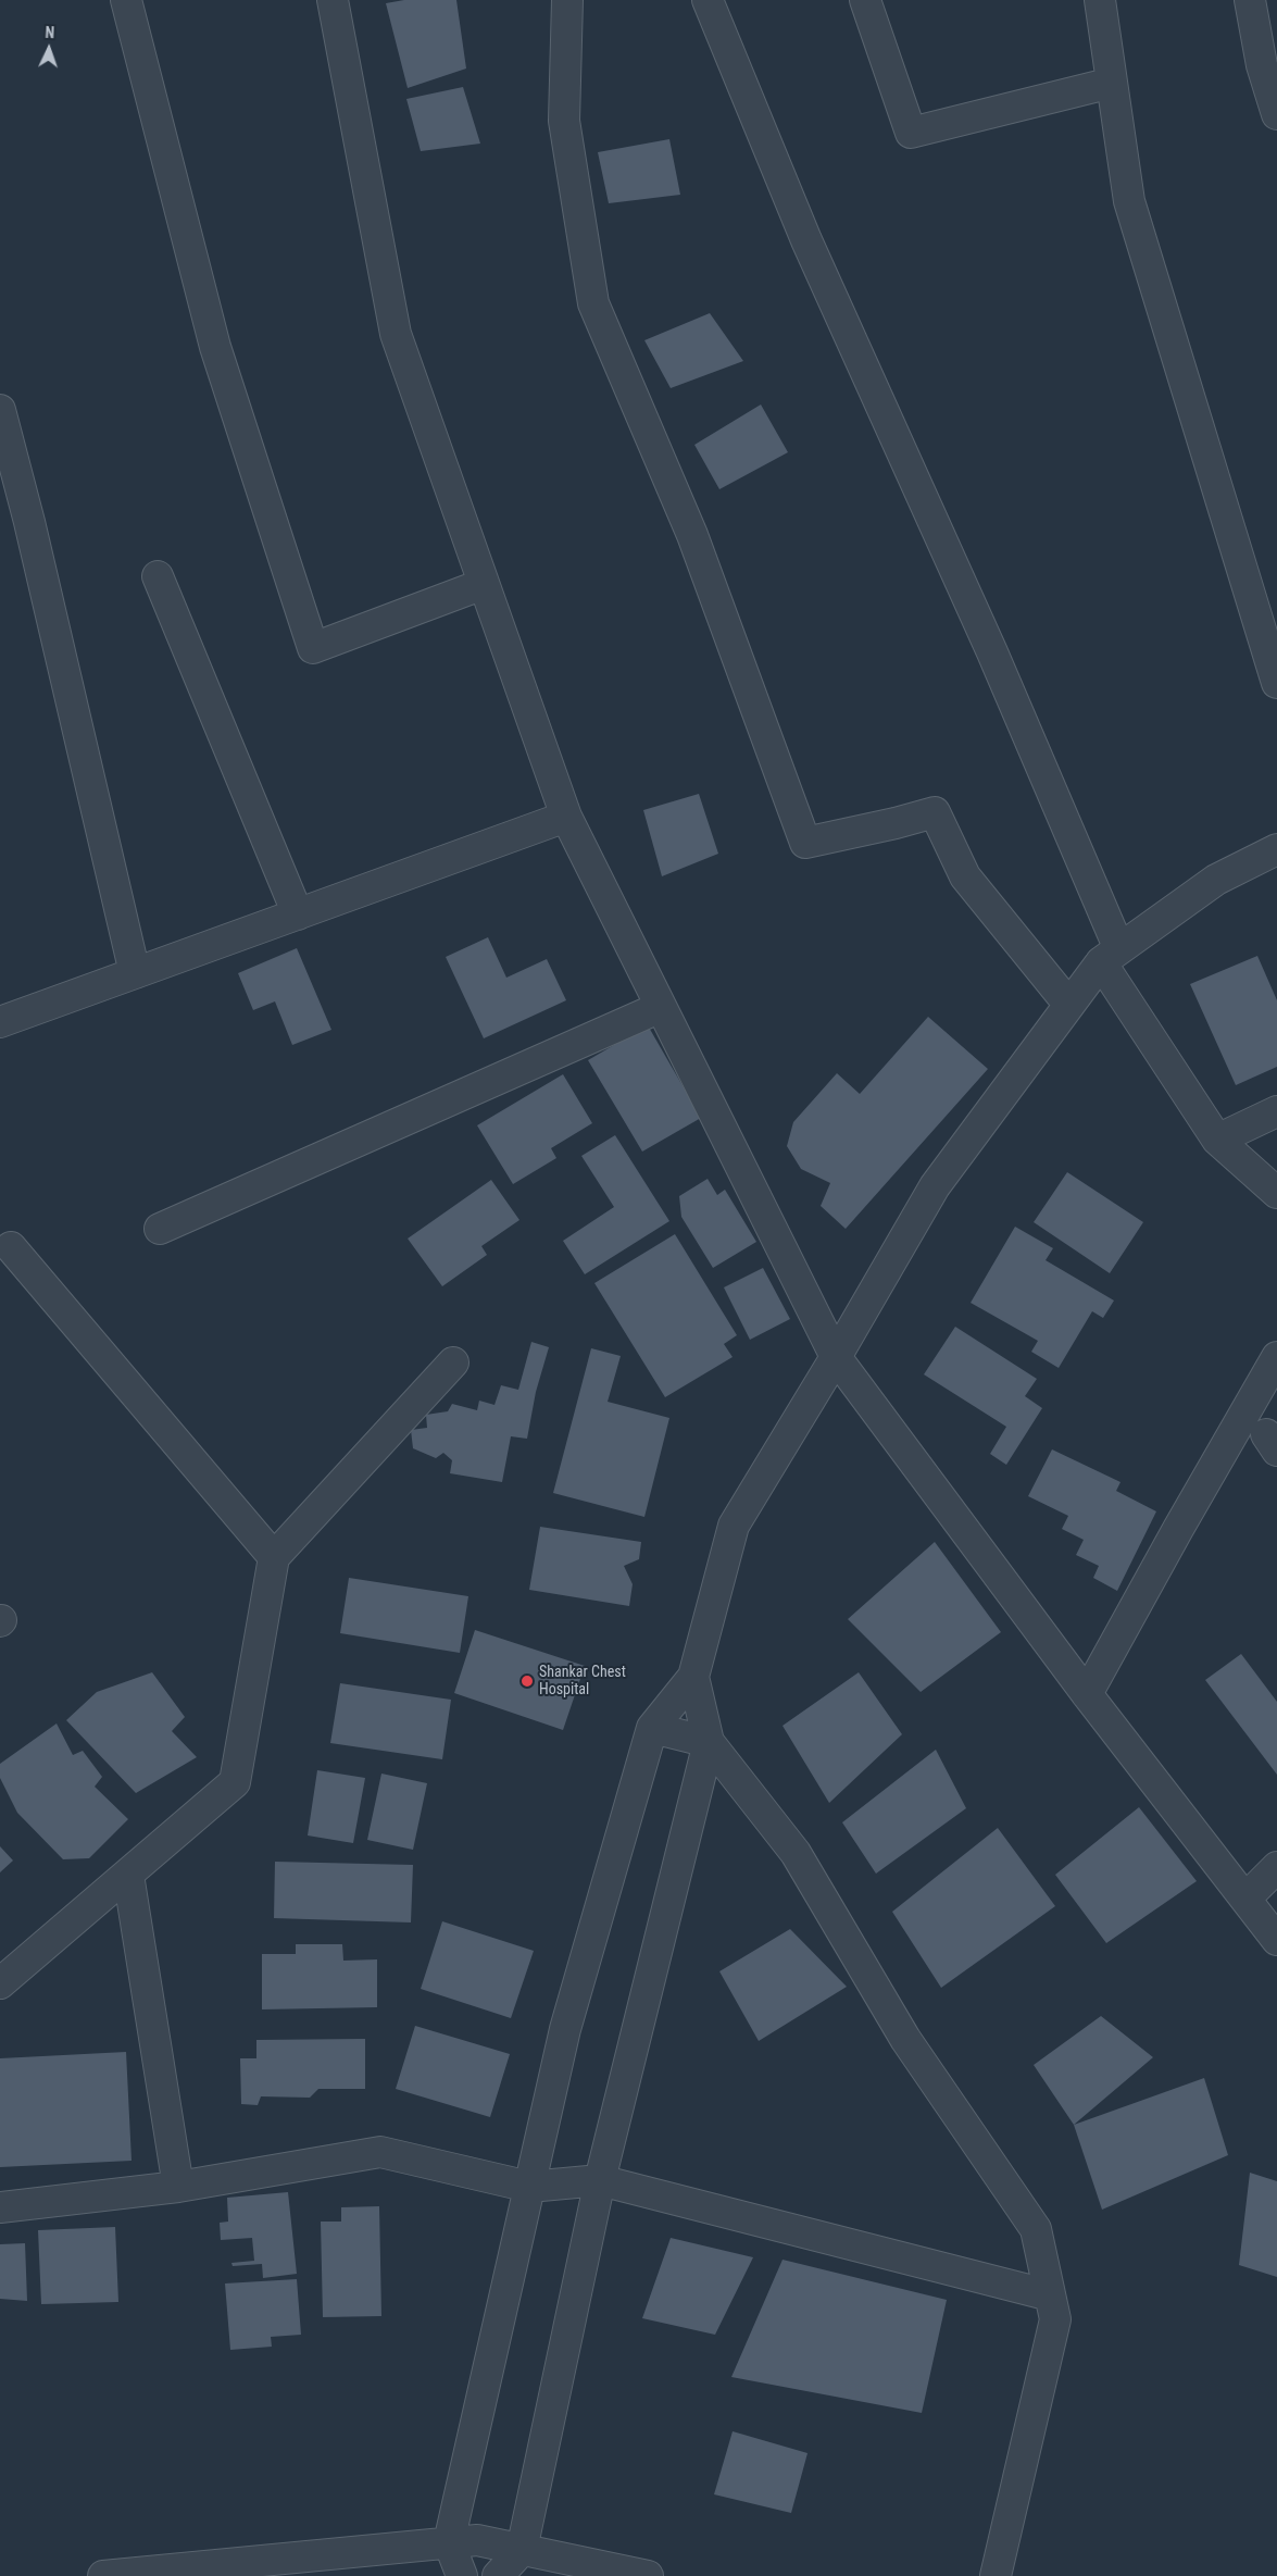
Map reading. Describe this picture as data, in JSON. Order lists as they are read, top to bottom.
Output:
{
  "places": ["Shankar Chest Hospital"],
  "north": "top"
}
